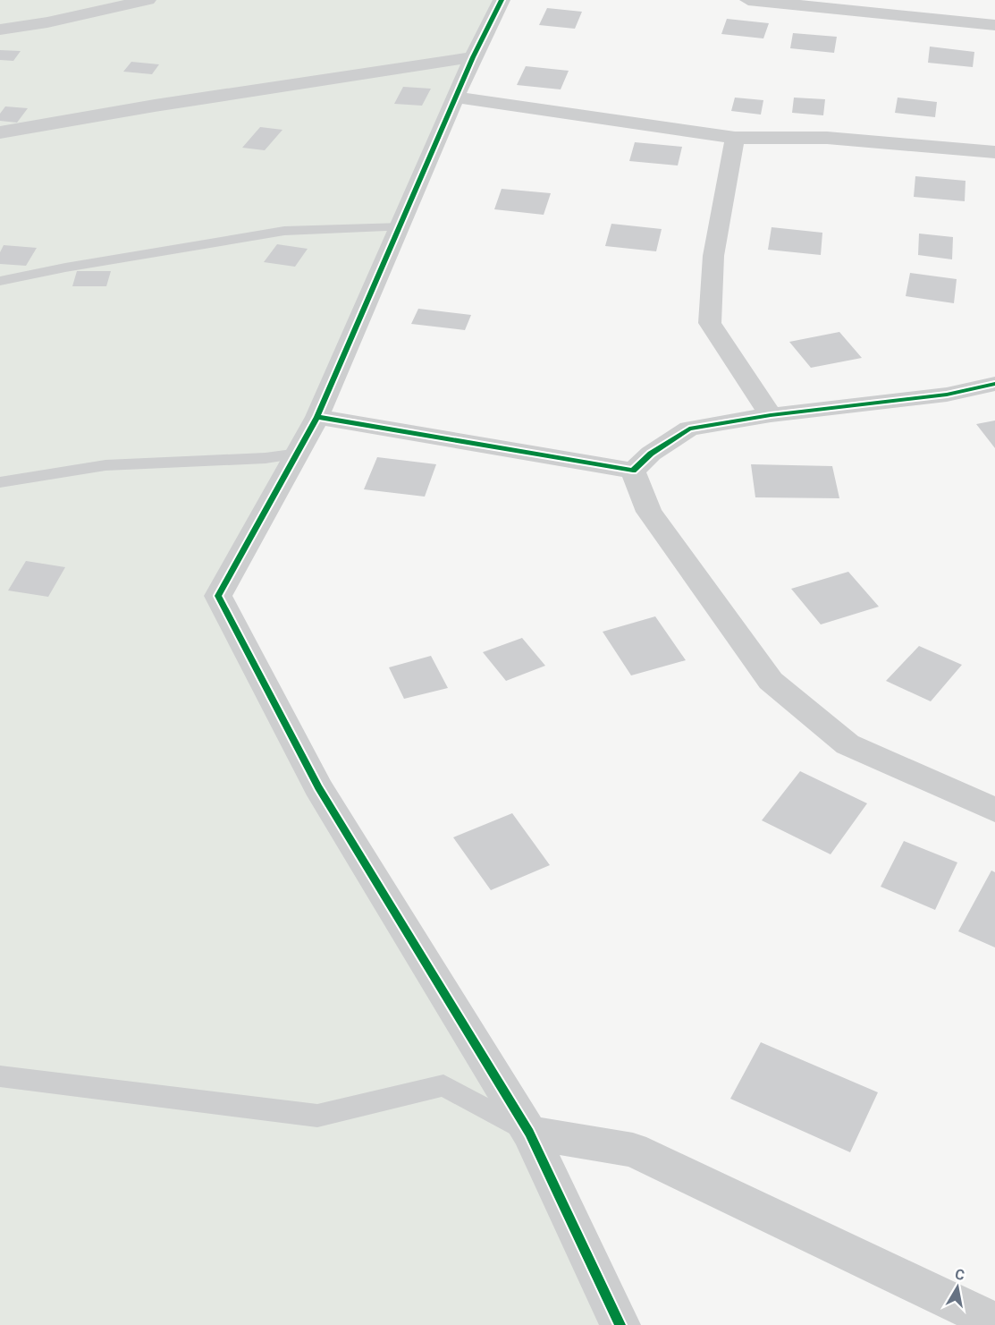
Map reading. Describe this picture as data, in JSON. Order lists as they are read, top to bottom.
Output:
{
  "north": "top"
}
